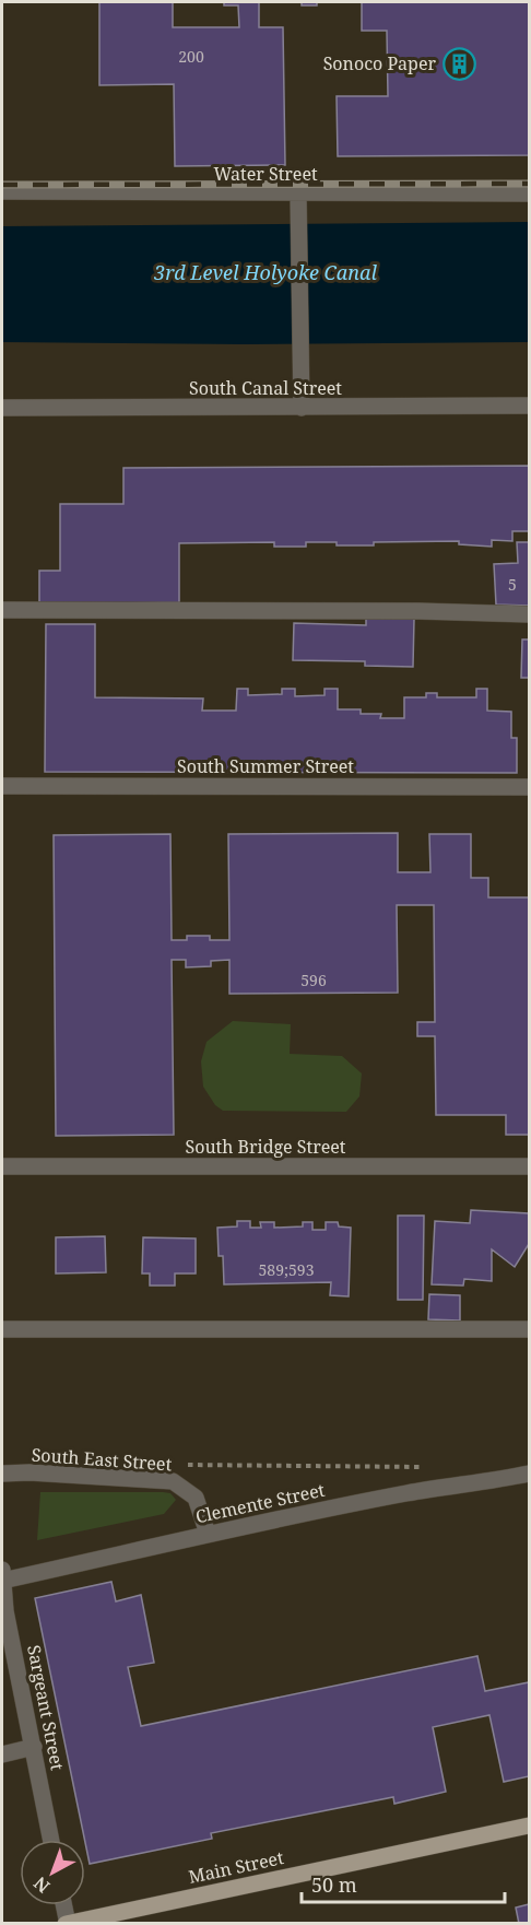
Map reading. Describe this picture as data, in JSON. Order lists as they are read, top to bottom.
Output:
{
  "streets": {
    "main road": ["Main Street"],
    "street": [
      "Water Street",
      "South Canal Street",
      "South Summer Street",
      "South Bridge Street",
      "South East Street",
      "Clemente Street",
      "Sargeant Street"
    ]
  },
  "crossings": [
    ["South East Street", "Clemente Street"],
    ["Clemente Street", "Sargeant Street"]
  ],
  "water": ["3rd Level Holyoke Canal"],
  "places": {
    "building": ["Sonoco Paper"]
  },
  "house_numbers": [
    "200",
    "5",
    "596",
    "589;593"
  ],
  "scale_bar": "50 m",
  "north": "bottom left"
}
